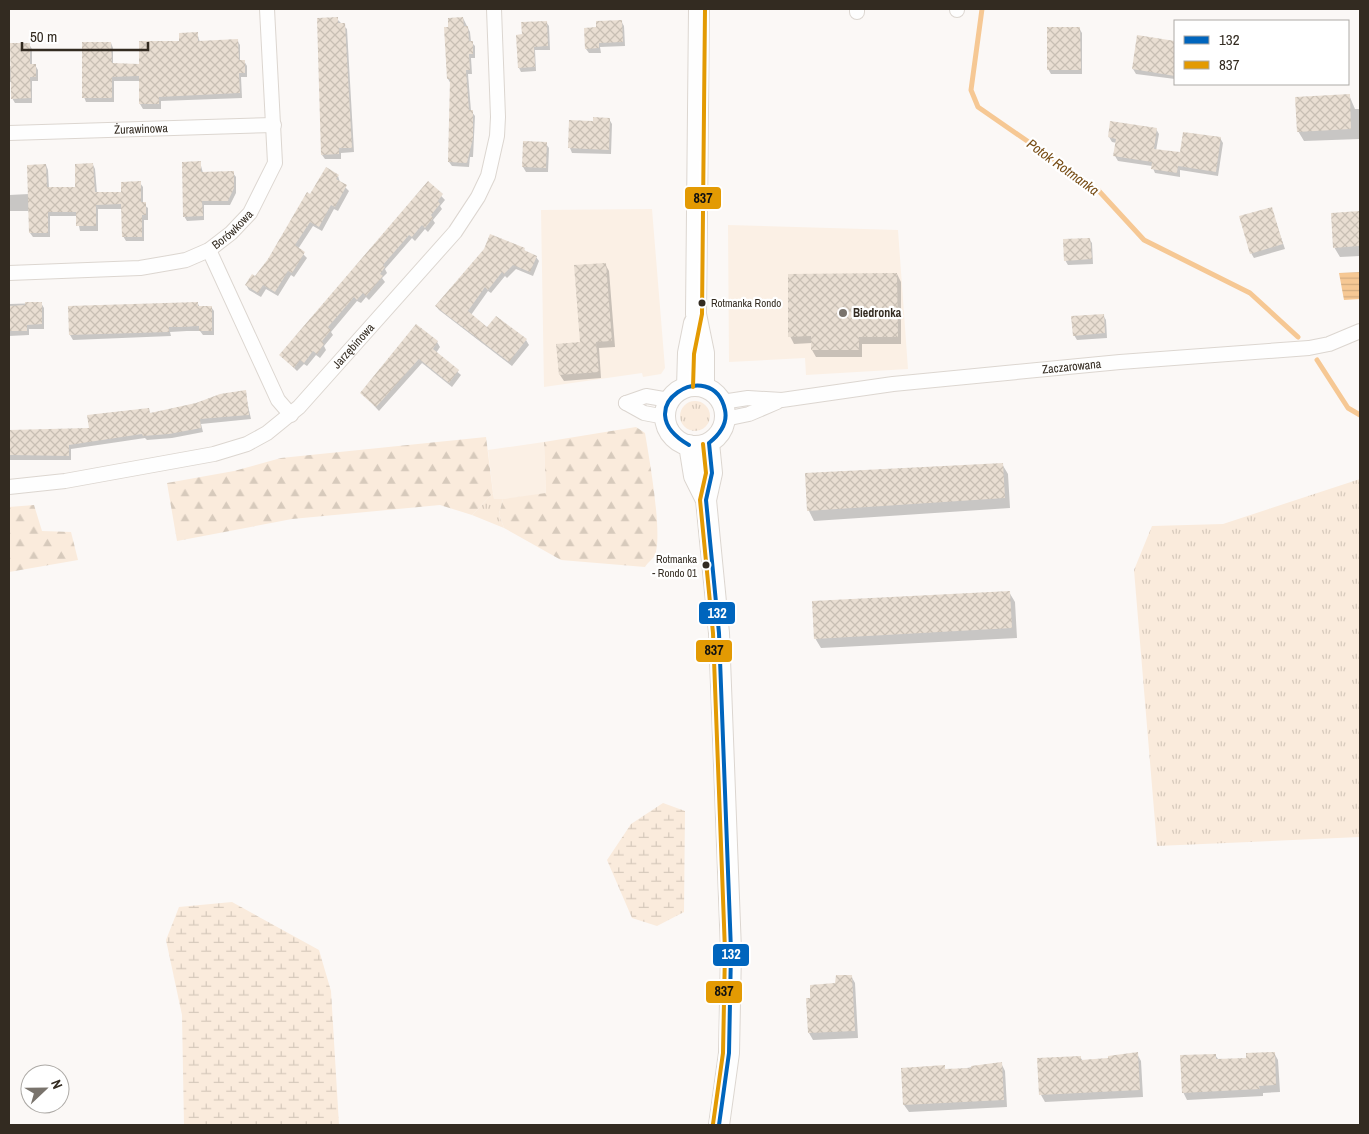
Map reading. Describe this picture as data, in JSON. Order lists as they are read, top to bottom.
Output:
{
  "streets": {
    "street": [
      "Żurawinowa",
      "Borówkowa",
      "Jarzębinowa",
      "Zaczarowana"
    ]
  },
  "crossings": [
    ["Żurawinowa", "Borówkowa"]
  ],
  "water": ["Potok Rotmanka"],
  "places": ["Rotmanka Rondo", "Biedronka", "Rotmanka - Rondo 01"],
  "lines": ["transit line 837", "transit line 132"],
  "legend": ["132", "837"],
  "scale_bar": "50 m",
  "north": "right"
}
